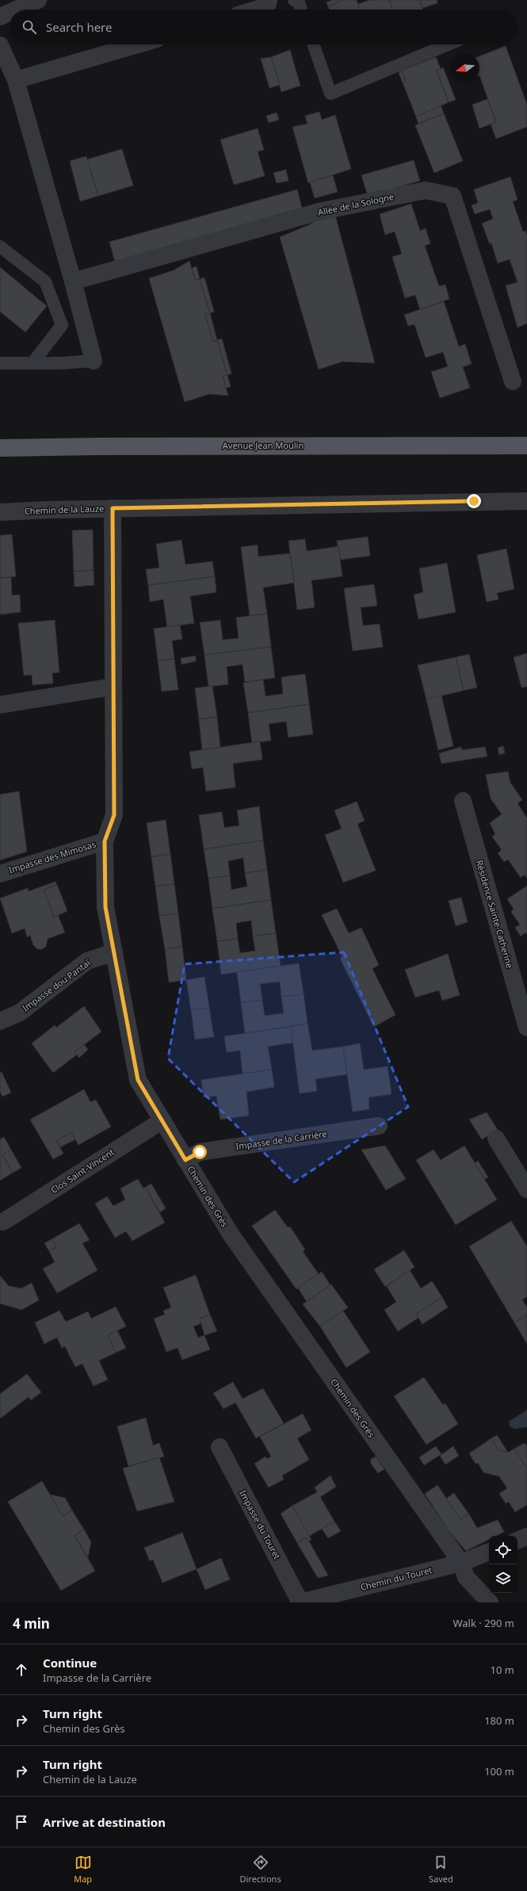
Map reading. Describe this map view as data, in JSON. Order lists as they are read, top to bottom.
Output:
{
  "streets": {
    "main road": ["Avenue Jean Moulin"],
    "street": [
      "Allée de la Sologne",
      "Chemin de la Lauze",
      "Impasse des Mimosas",
      "Résidence Sainte-Catherine",
      "Impasse dou Pantaï",
      "Impasse de la Carrière",
      "Clos Saint-Vincent",
      "Chemin des Grès",
      "Impasse du Touret",
      "Chemin du Touret"
    ]
  },
  "crossings": [
    ["Chemin de la Lauze", "Chemin des Grès"],
    ["Impasse des Mimosas", "Chemin des Grès"],
    ["Impasse dou Pantaï", "Chemin des Grès"],
    ["Impasse de la Carrière", "Chemin des Grès"],
    ["Clos Saint-Vincent", "Chemin des Grès"],
    ["Chemin des Grès", "Chemin du Touret"],
    ["Impasse du Touret", "Chemin du Touret"]
  ],
  "north": "left",
  "page": {
    "search": "Search here",
    "heading": ["4 min", "Walk · 290 m"],
    "list": [
      ["Continue", "Impasse de la Carrière", "10 m"],
      ["Turn right", "Chemin des Grès", "180 m"],
      ["Turn right", "Chemin de la Lauze", "100 m"],
      "Arrive at destination"
    ],
    "nav": ["Map", "Directions", "Saved"]
  }
}
